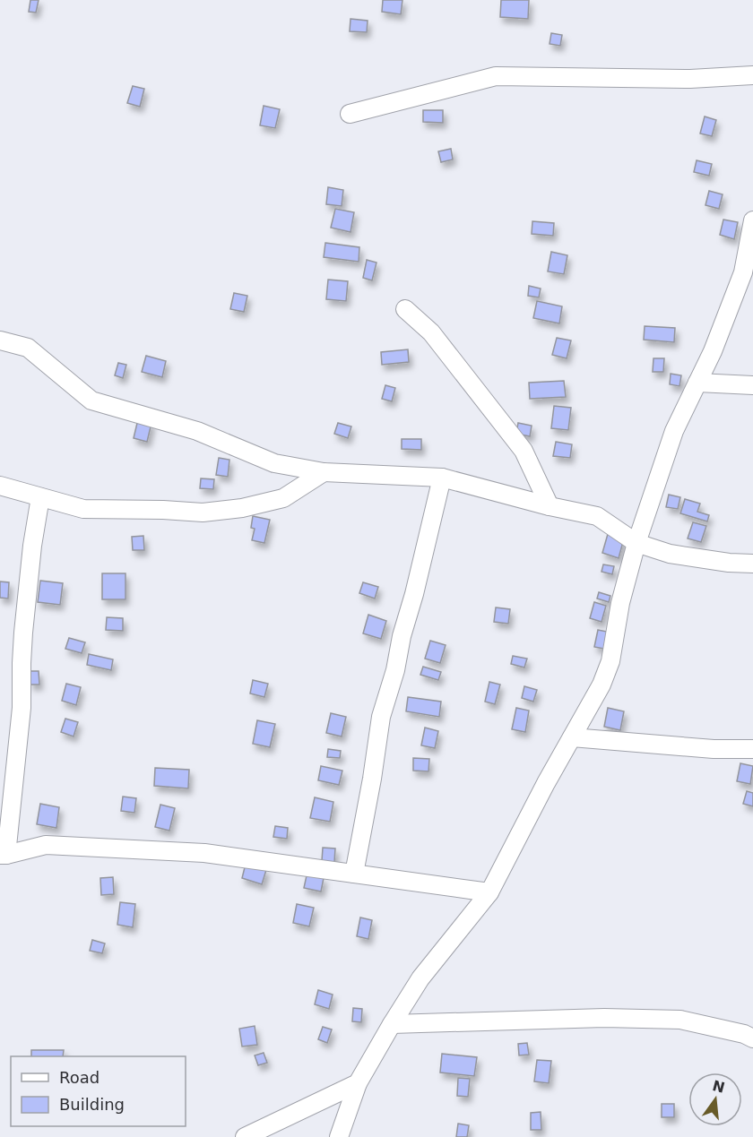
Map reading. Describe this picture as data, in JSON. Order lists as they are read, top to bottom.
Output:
{
  "legend": ["Road", "Building"],
  "north": "top"
}
